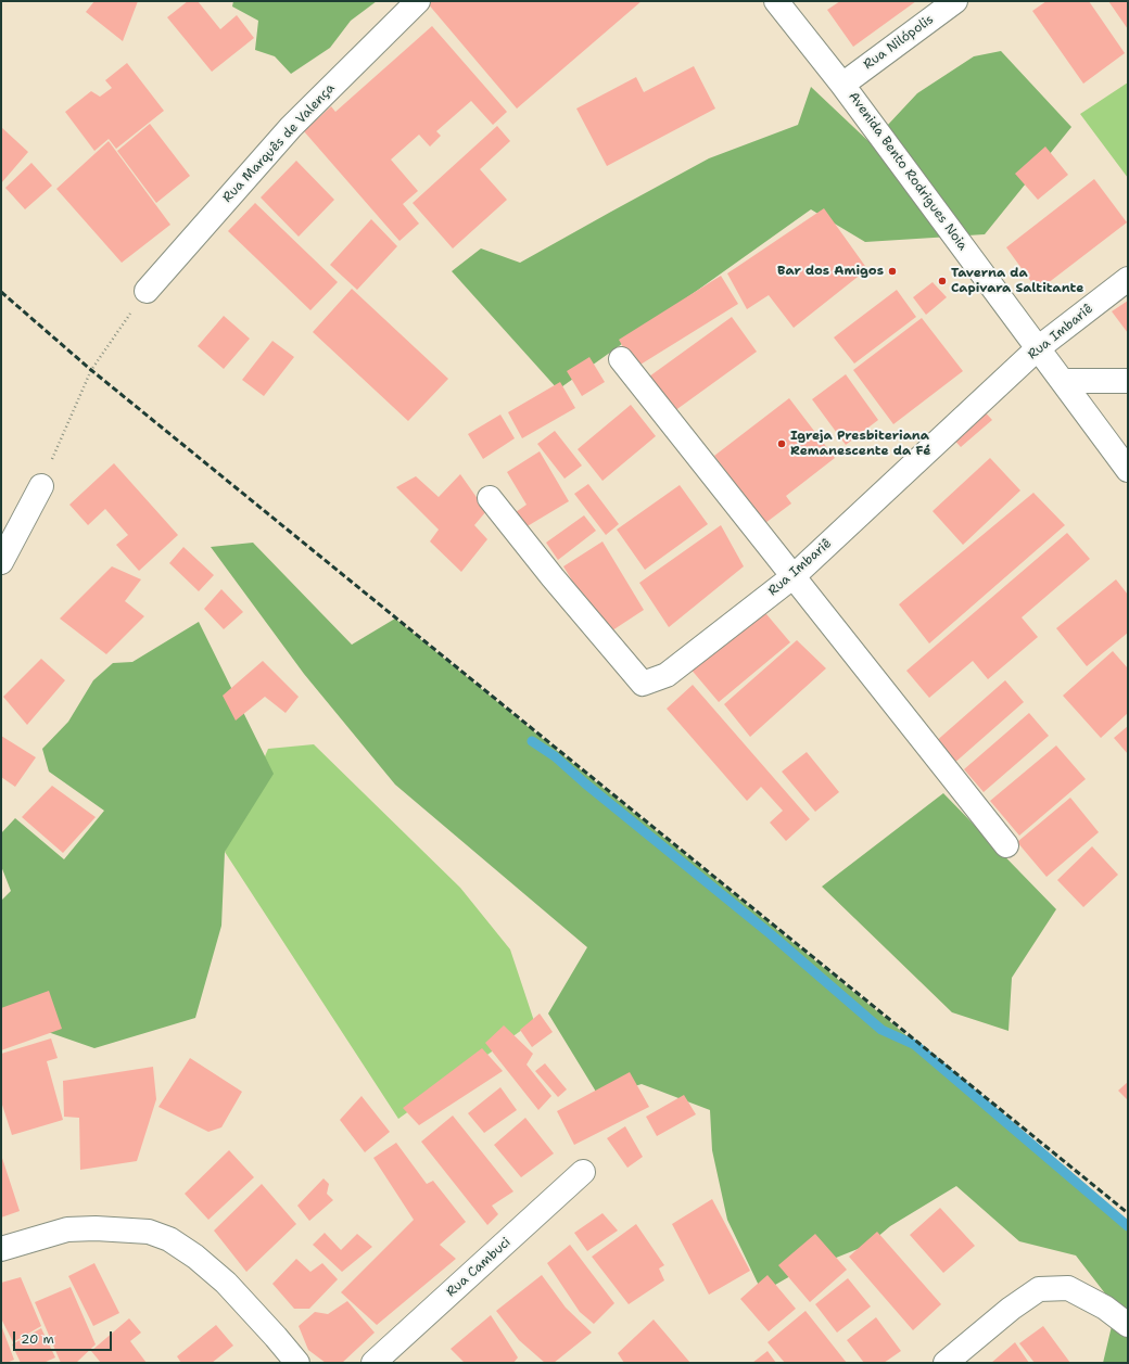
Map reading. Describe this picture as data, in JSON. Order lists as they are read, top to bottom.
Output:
{
  "streets": {
    "street": [
      "Rua Nilópolis",
      "Rua Marquês de Valença",
      "Avenida Bento Rodrigues Noia",
      "Rua Imbariê",
      "Rua Cambuci"
    ]
  },
  "crossings": [
    ["Rua Nilópolis", "Avenida Bento Rodrigues Noia"],
    ["Avenida Bento Rodrigues Noia", "Rua Imbariê"]
  ],
  "places": ["Bar dos Amigos", "Taverna da Capivara Saltitante", "Igreja Presbiteriana Remanescente da Fé"],
  "scale_bar": "20 m"
}
